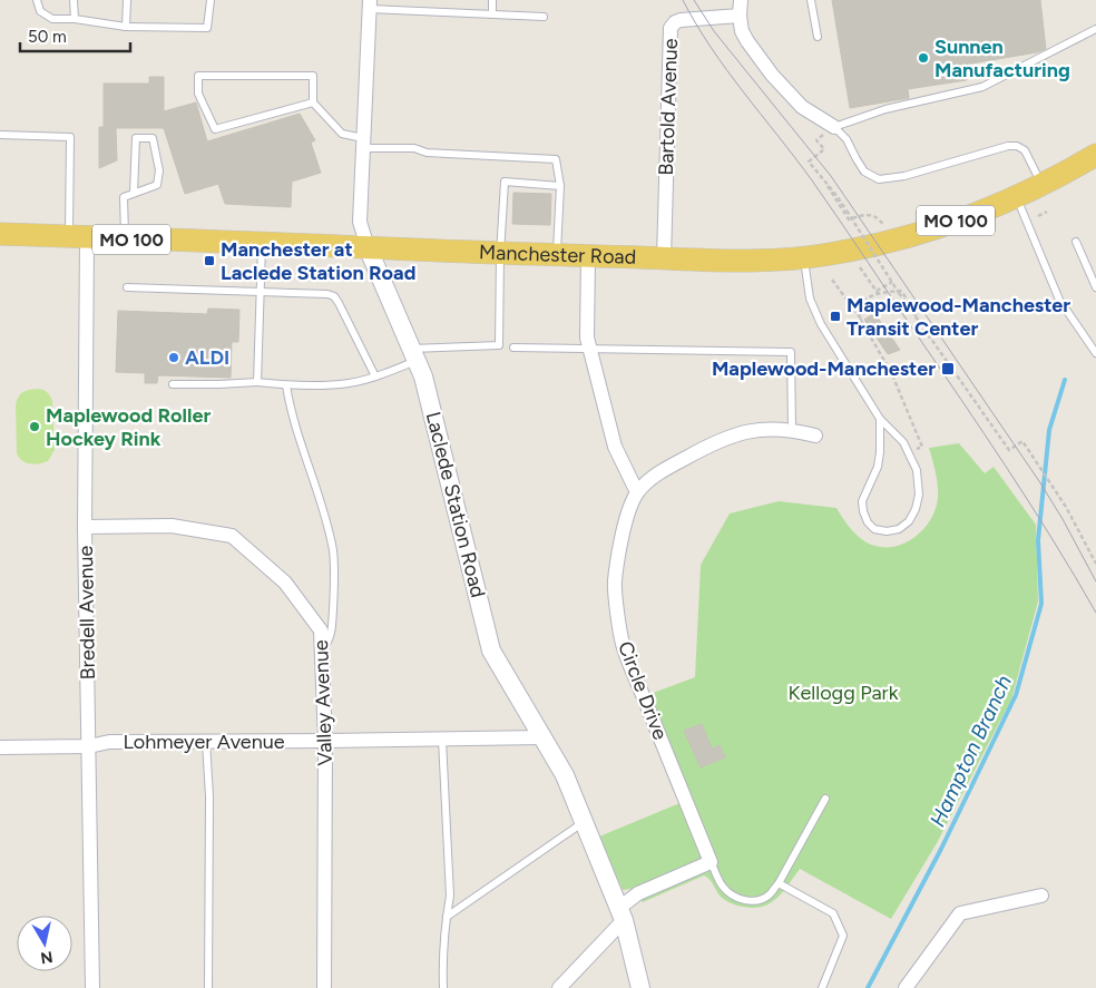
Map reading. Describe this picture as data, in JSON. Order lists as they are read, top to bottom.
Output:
{
  "streets": {
    "main road": ["MO 100", "Manchester Road"],
    "street": [
      "Bartold Avenue",
      "Laclede Station Road",
      "Bredell Avenue",
      "Circle Drive",
      "Valley Avenue",
      "Lohmeyer Avenue"
    ]
  },
  "crossings": [
    ["Bartold Avenue", "Manchester Road"],
    ["Manchester Road", "Laclede Station Road"],
    ["Manchester Road", "Bredell Avenue"],
    ["Laclede Station Road", "Lohmeyer Avenue"],
    ["Bredell Avenue", "Valley Avenue"],
    ["Bredell Avenue", "Lohmeyer Avenue"],
    ["Valley Avenue", "Lohmeyer Avenue"]
  ],
  "water": ["Hampton Branch"],
  "parks": ["Kellogg Park"],
  "places": {
    "other": ["Sunnen Manufacturing", "ALDI", "Maplewood Roller Hockey Rink"],
    "transit": ["Manchester at Laclede Station Road", "Maplewood-Manchester Transit Center", "Maplewood-Manchester"]
  },
  "scale_bar": "50 m",
  "north": "bottom"
}
